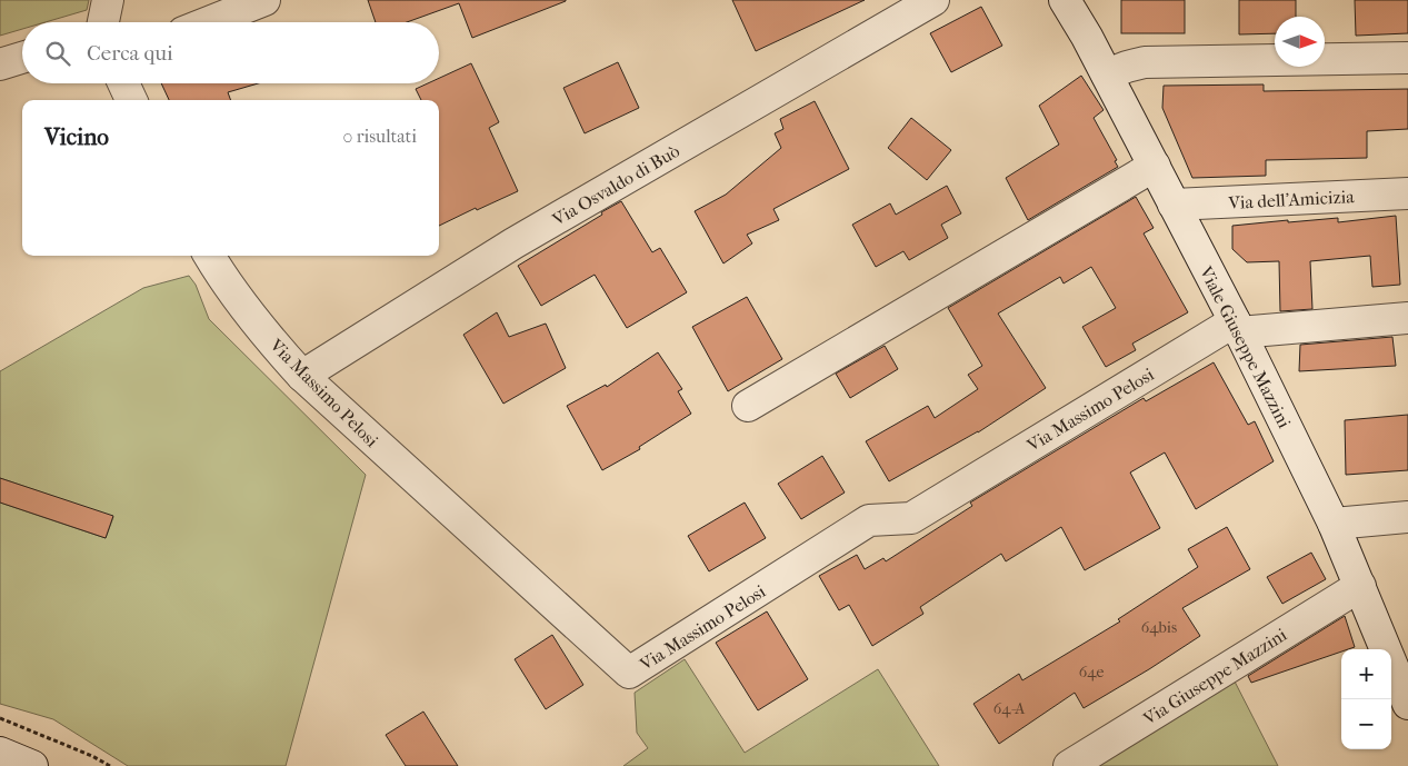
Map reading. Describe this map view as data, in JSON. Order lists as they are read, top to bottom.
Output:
{
  "streets": {
    "street": [
      "Via Osvaldo di Buò",
      "Via dell'Amicizia",
      "Viale Giuseppe Mazzini",
      "Via Massimo Pelosi",
      "Via Giuseppe Mazzini"
    ]
  },
  "crossings": [
    ["Via Osvaldo di Buò", "Via Massimo Pelosi"],
    ["Via dell'Amicizia", "Viale Giuseppe Mazzini"],
    ["Viale Giuseppe Mazzini", "Via Massimo Pelosi"],
    ["Viale Giuseppe Mazzini", "Via Giuseppe Mazzini"]
  ],
  "house_numbers": ["64bis", "64e", "64-A"],
  "north": "right",
  "page": {
    "search": "Cerca qui",
    "heading": ["Vicino", "0 risultati"],
    "map_buttons": ["+", "−"]
  }
}
